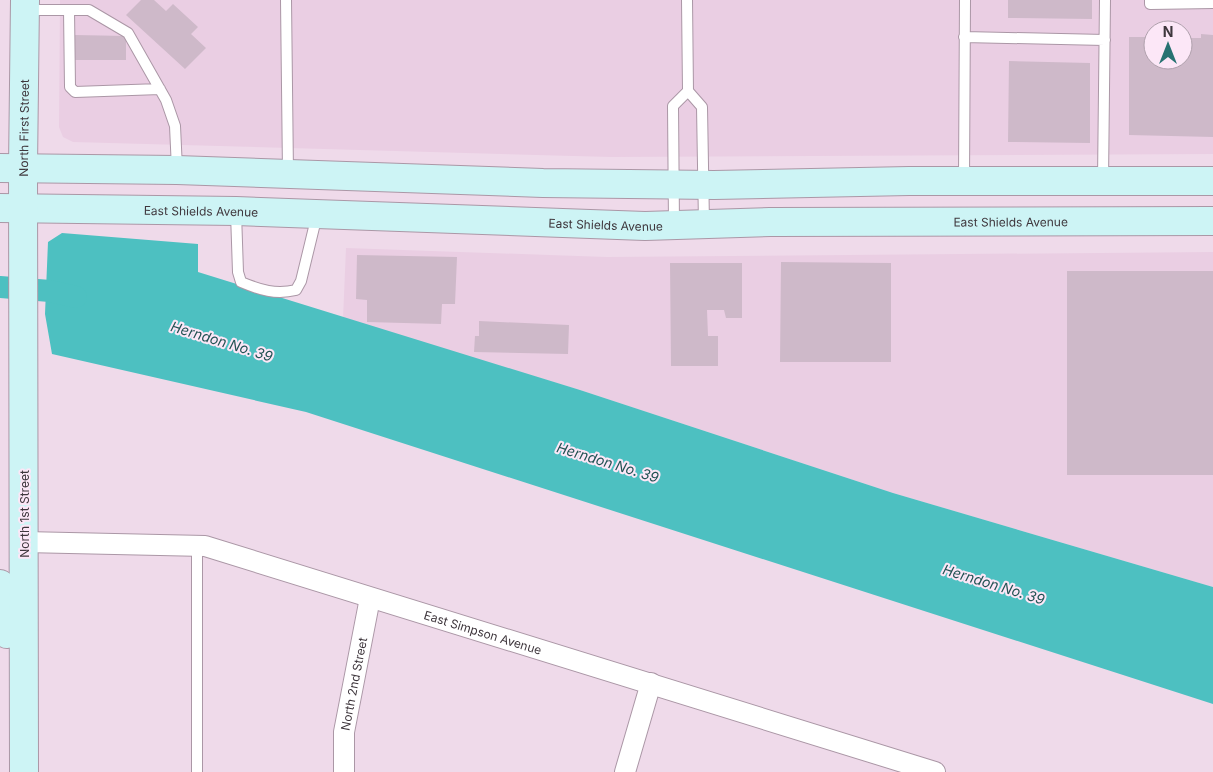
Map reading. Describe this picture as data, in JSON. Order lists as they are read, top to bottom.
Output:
{
  "streets": {
    "main road": ["North First Street", "East Shields Avenue", "North 1st Street"],
    "street": ["East Simpson Avenue", "North 2nd Street"]
  },
  "crossings": [
    ["North First Street", "East Shields Avenue"],
    ["North First Street", "North 1st Street"],
    ["North 1st Street", "East Simpson Avenue"],
    ["East Simpson Avenue", "North 2nd Street"]
  ],
  "water": ["Herndon No. 39"],
  "north": "top"
}
